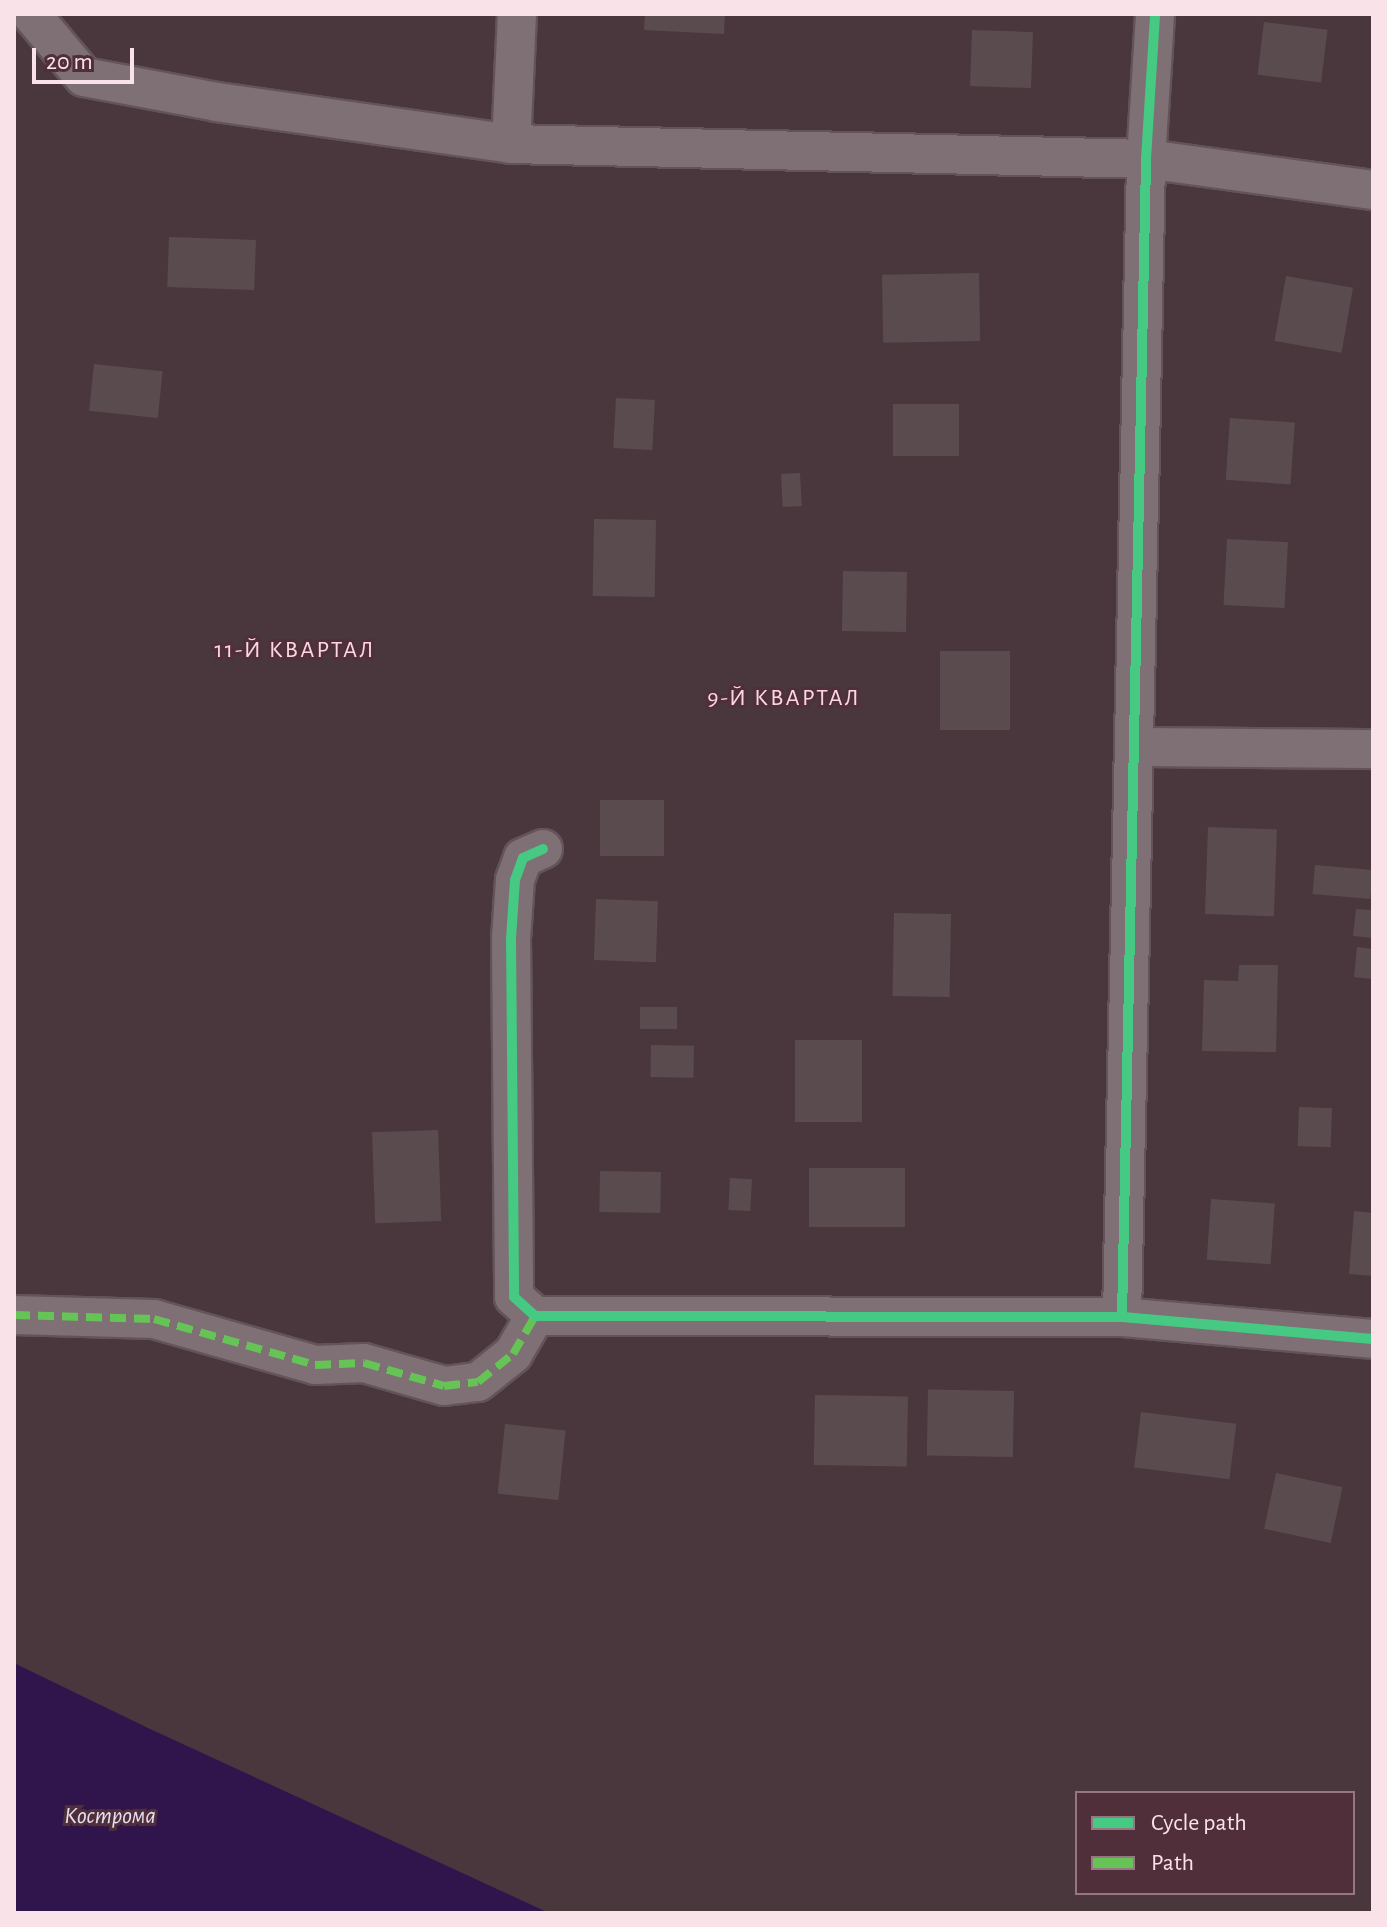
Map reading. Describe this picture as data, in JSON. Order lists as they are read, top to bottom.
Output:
{
  "districts": ["11-Й КВАРТАЛ", "9-Й КВАРТАЛ"],
  "water": ["Кострома"],
  "legend": ["Cycle path", "Path"],
  "scale_bar": "20 m"
}
